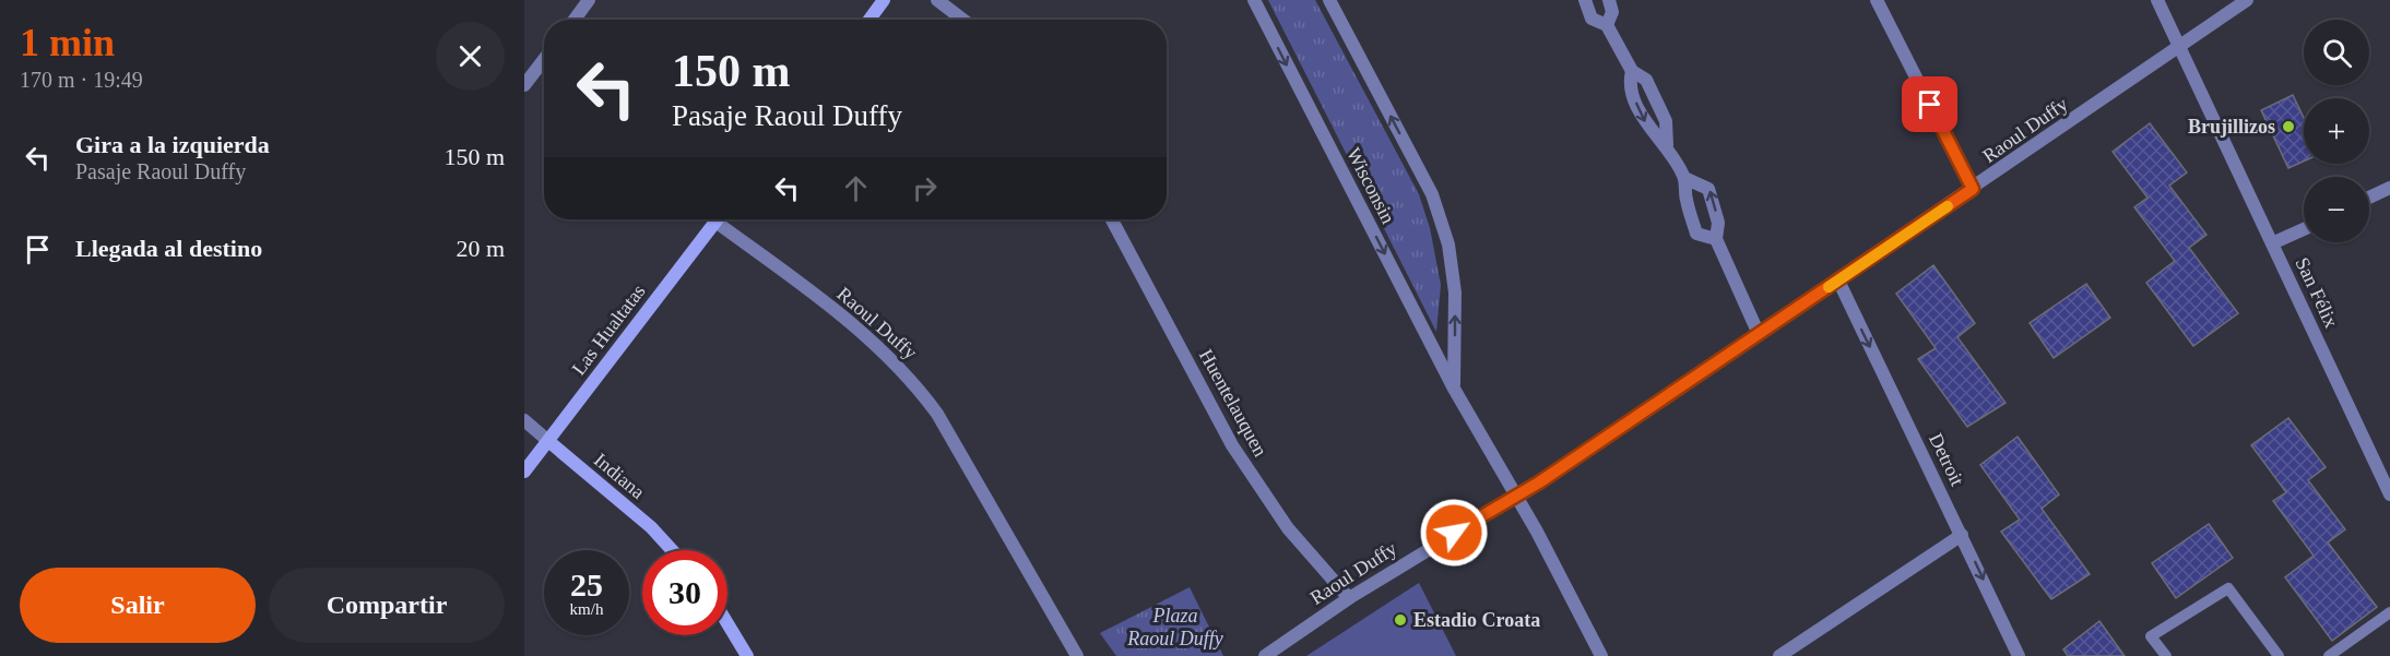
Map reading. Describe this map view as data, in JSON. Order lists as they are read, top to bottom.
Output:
{
  "streets": {
    "street": [
      "Raoul Duffy",
      "Wisconsin",
      "San Félix",
      "Las Hualtatas",
      "Huentelauquen",
      "Detroit",
      "Indiana"
    ]
  },
  "crossings": [
    ["Raoul Duffy", "Wisconsin"],
    ["Raoul Duffy", "San Félix"],
    ["Raoul Duffy", "Huentelauquen"],
    ["Raoul Duffy", "Detroit"],
    ["Las Hualtatas", "Indiana"]
  ],
  "one_way": ["Detroit"],
  "parks": ["Plaza Raoul Duffy"],
  "places": ["Brujillizos", "Estadio Croata"],
  "page": {
    "heading": ["1 min", "170 m · 19:49"],
    "map_buttons": ["+", "−"],
    "turn": ["150 m", "Pasaje Raoul Duffy"],
    "list": [
      {
        "name": "Gira a la izquierda",
        "note": "Pasaje Raoul Duffy",
        "value": "150 m"
      },
      {
        "name": "Llegada al destino",
        "value": "20 m"
      }
    ],
    "speed": "25 km/h",
    "limit": "30",
    "buttons": ["Salir", "Compartir"]
  }
}
